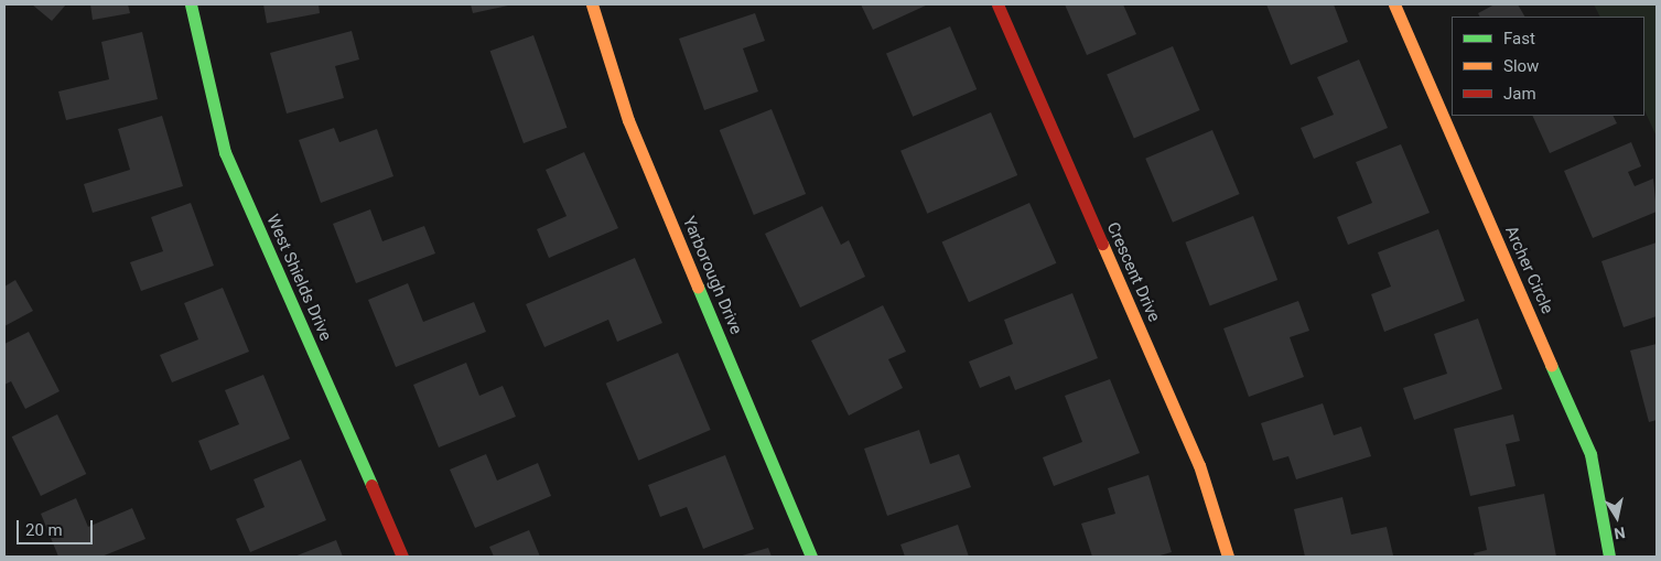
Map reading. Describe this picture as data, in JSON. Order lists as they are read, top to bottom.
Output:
{
  "streets": {
    "street": [
      "Archer Circle",
      "Crescent Drive",
      "Yarborough Drive",
      "West Shields Drive"
    ]
  },
  "legend": ["Fast", "Slow", "Jam"],
  "scale_bar": "20 m",
  "north": "bottom"
}
